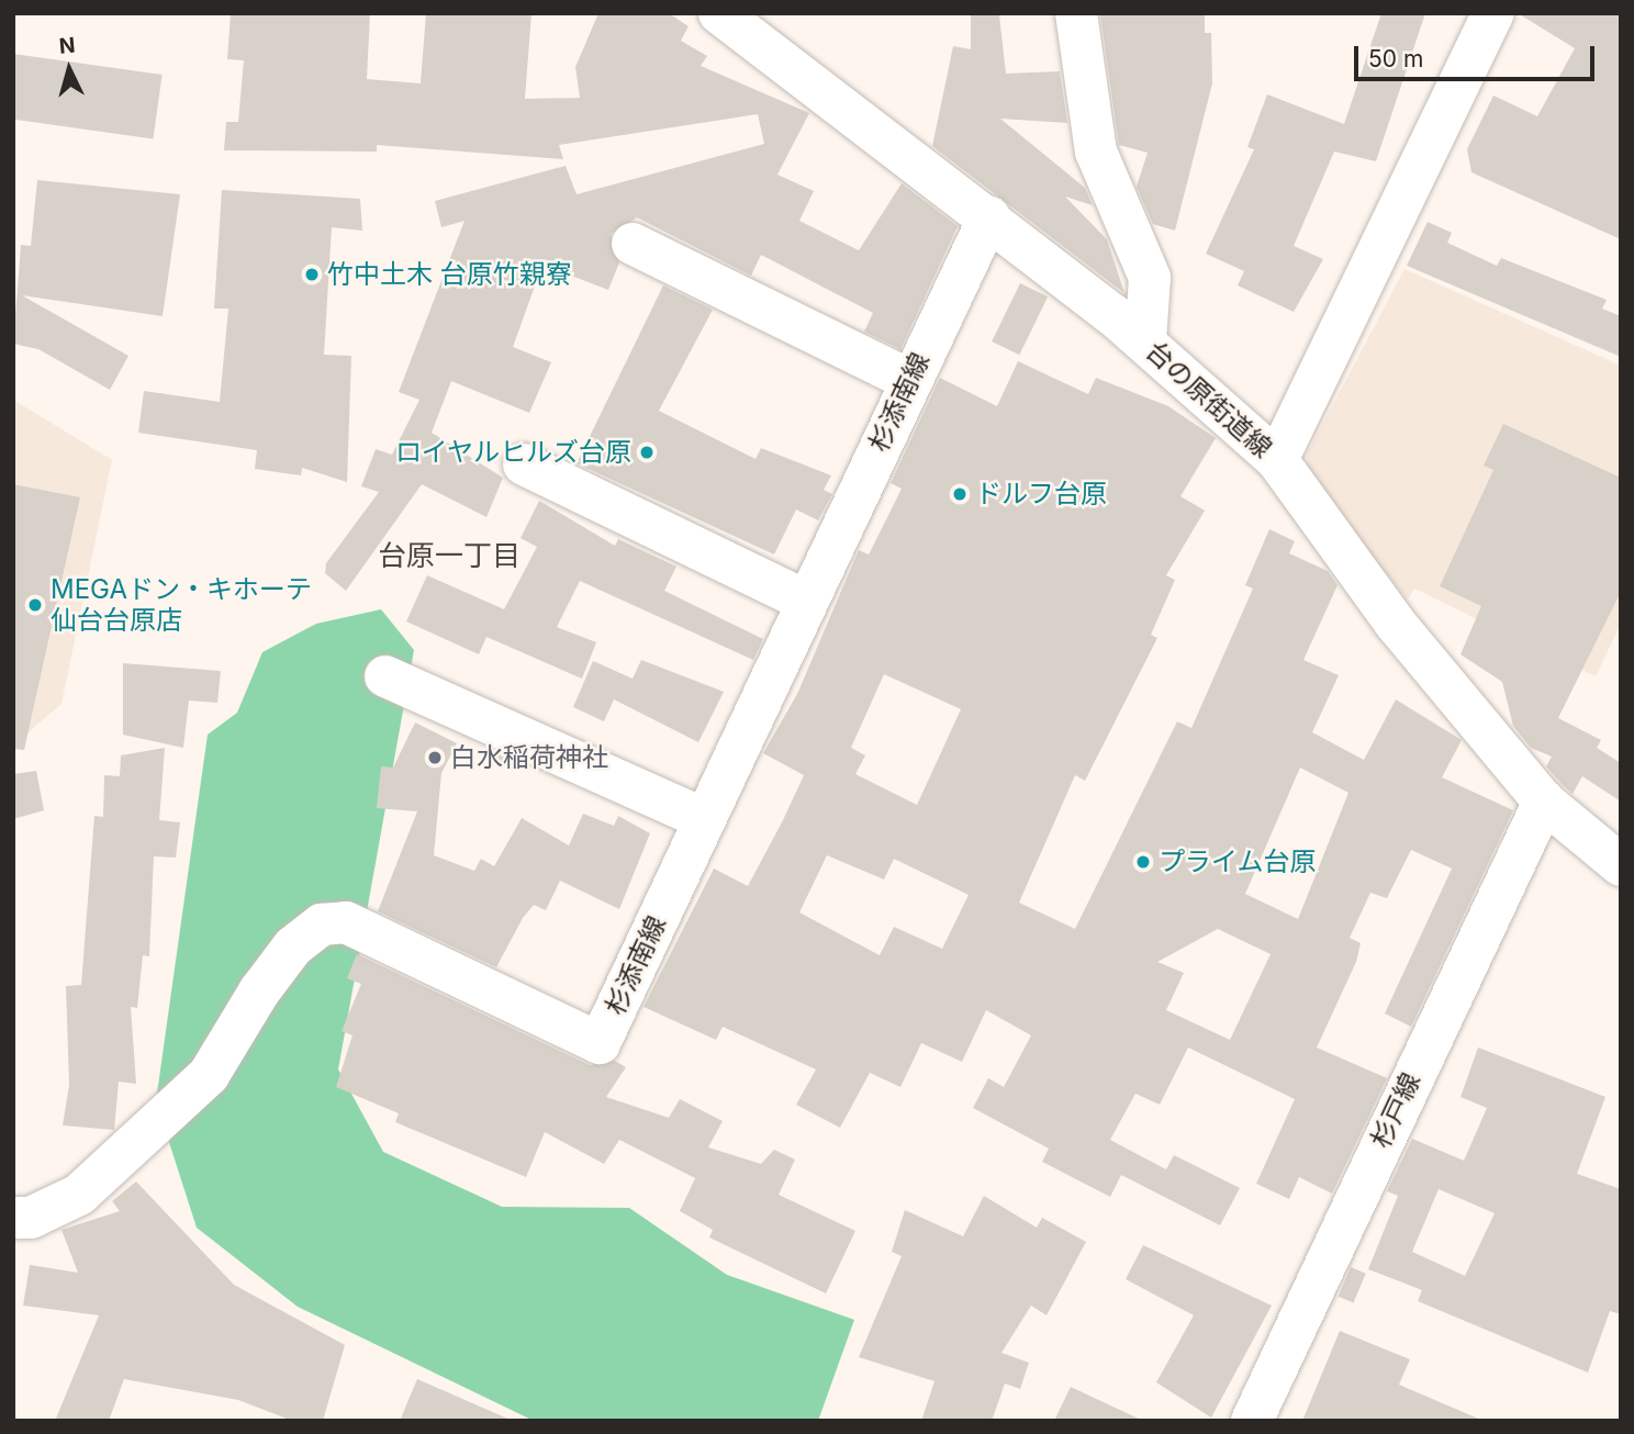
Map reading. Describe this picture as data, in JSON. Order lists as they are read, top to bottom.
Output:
{
  "streets": {
    "street": ["台の原街道線", "杉添南線", "杉戸線"]
  },
  "crossings": [
    ["台の原街道線", "杉添南線"],
    ["台の原街道線", "杉戸線"]
  ],
  "districts": ["台原一丁目"],
  "places": [
    "竹中土木 台原竹親寮",
    "ロイヤルヒルズ台原",
    "ドルフ台原",
    "MEGAドン・キホーテ 仙台台原店",
    "白水稲荷神社",
    "プライム台原"
  ],
  "scale_bar": "50 m",
  "north": "top"
}
